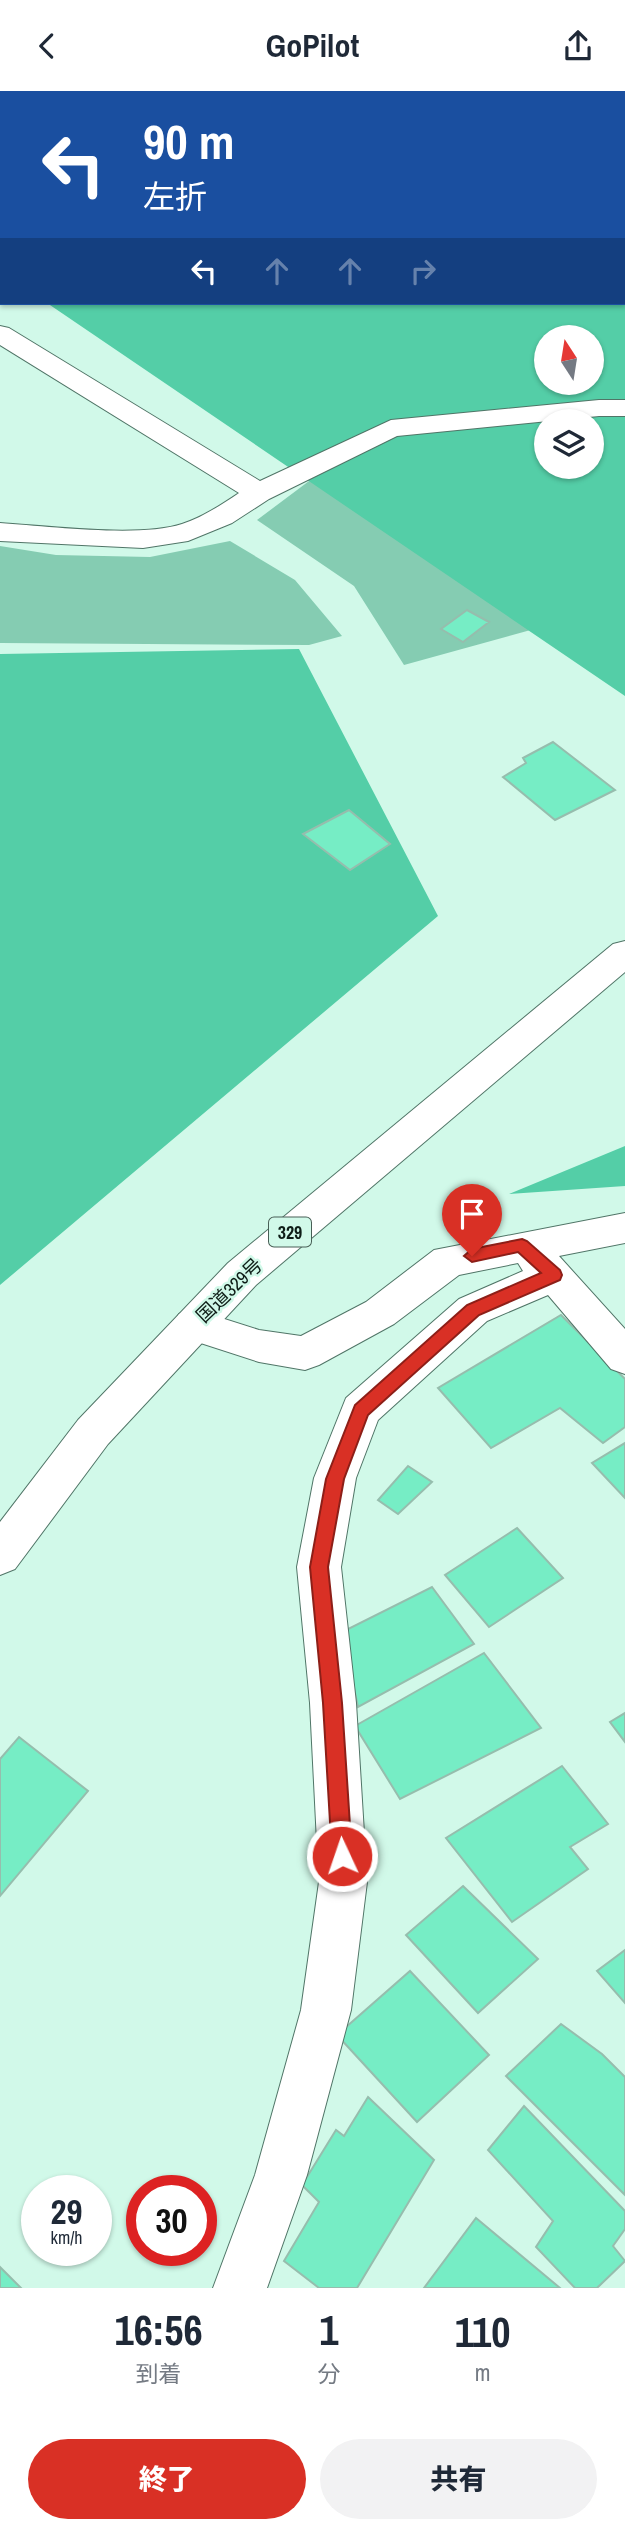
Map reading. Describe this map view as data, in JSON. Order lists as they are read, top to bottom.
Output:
{
  "streets": {
    "main road": ["329", "国道329号"]
  },
  "north": "top",
  "page": {
    "header": "GoPilot",
    "turn": ["90 m", "左折"],
    "speed": "29 km/h",
    "limit": "30",
    "eta": [
      "16:56",
      "到着",
      "1",
      "分",
      "110",
      "m"
    ],
    "buttons": ["終了", "共有"]
  }
}
